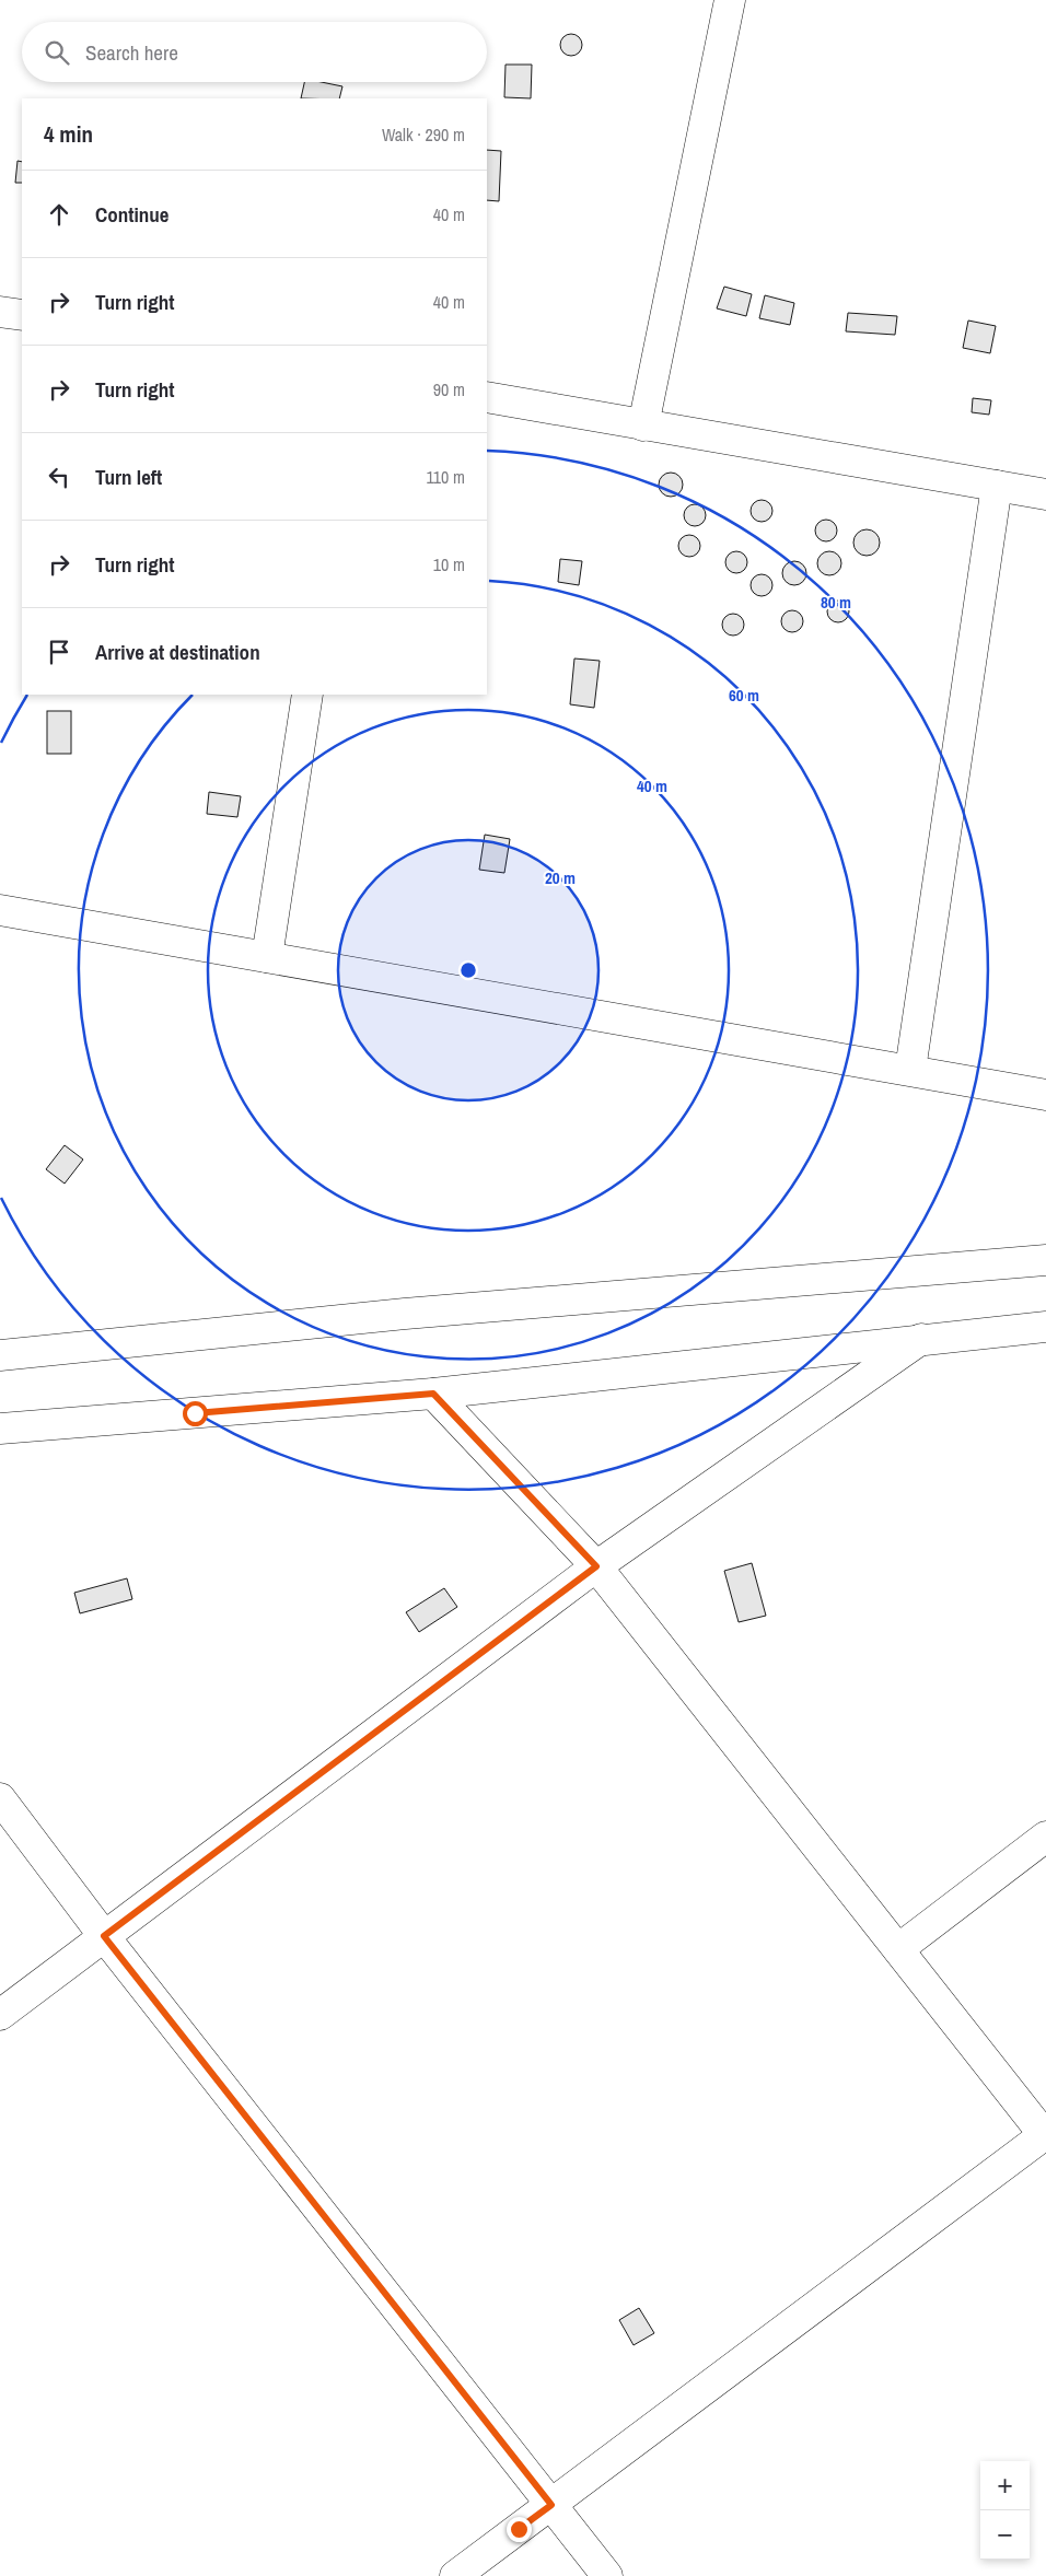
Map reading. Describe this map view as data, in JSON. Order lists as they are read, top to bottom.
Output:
{
  "page": {
    "search": "Search here",
    "heading": ["4 min", "Walk · 290 m"],
    "list": [
      ["Continue", "40 m"],
      ["Turn right", "40 m"],
      ["Turn right", "90 m"],
      ["Turn left", "110 m"],
      ["Turn right", "10 m"],
      "Arrive at destination"
    ],
    "map_buttons": ["+", "−"]
  },
  "rings": [
    "80 m",
    "60 m",
    "40 m",
    "20 m"
  ]
}
